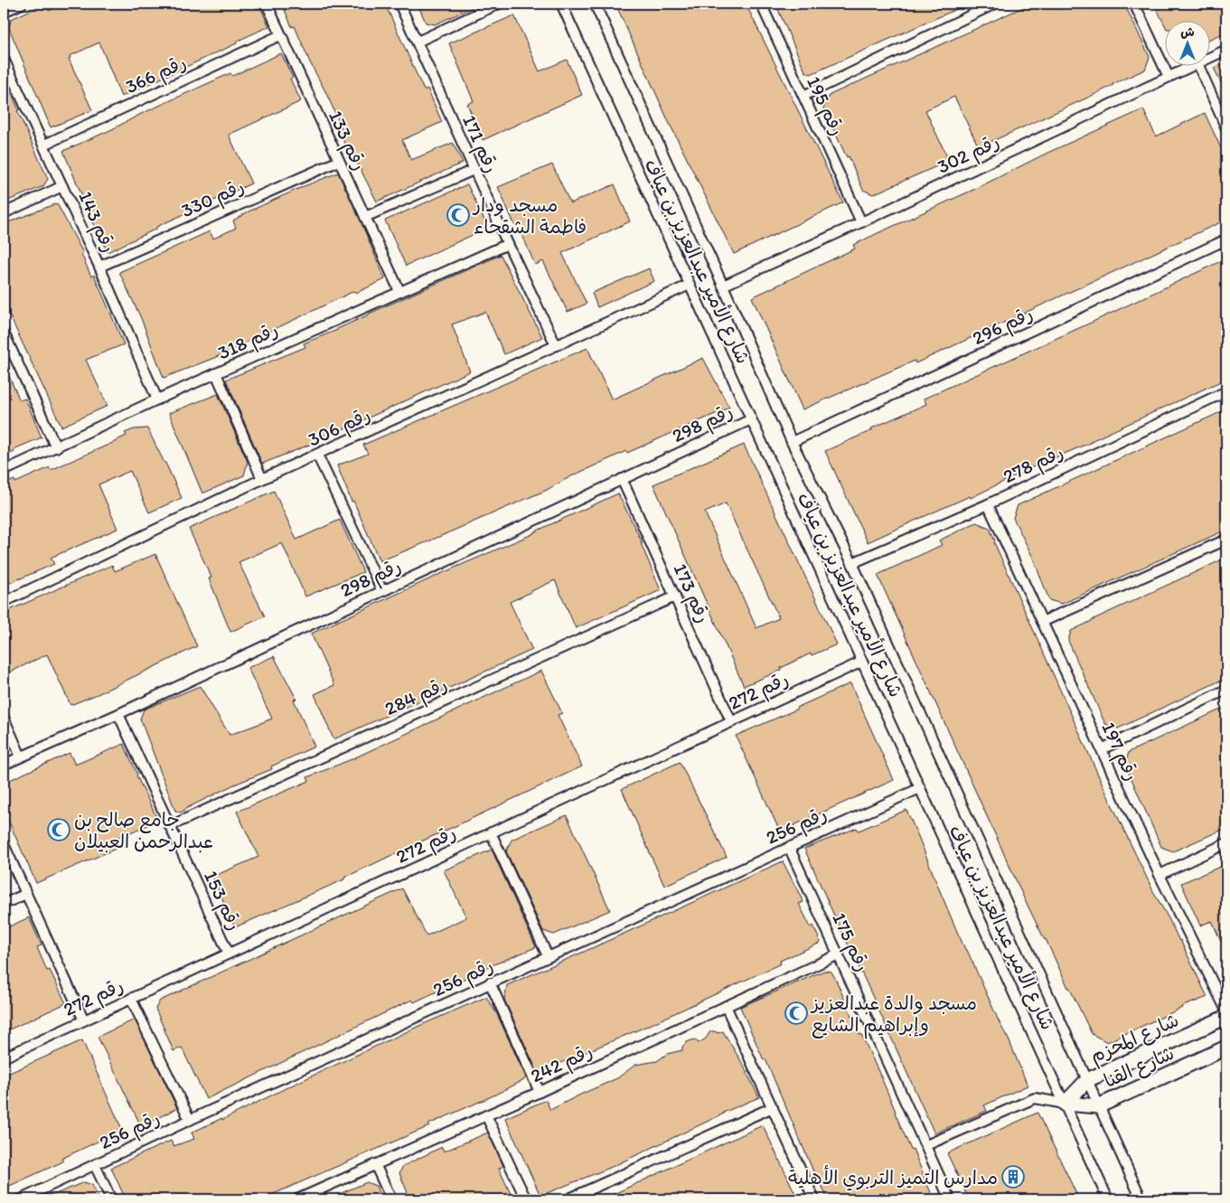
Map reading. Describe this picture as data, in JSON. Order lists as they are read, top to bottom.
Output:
{
  "streets": {
    "street": [
      "رقم 366",
      "رقم 195",
      "رقم 133",
      "رقم 171",
      "رقم 302",
      "رقم 330",
      "رقم 143",
      "شارع الأمير عبدالعزيز بن عياف",
      "رقم 296",
      "رقم 318",
      "رقم 298",
      "رقم 306",
      "رقم 278",
      "رقم 173",
      "رقم 272",
      "رقم 284",
      "رقم 197",
      "رقم 256",
      "رقم 153",
      "رقم 175",
      "شارع المحزم",
      "رقم 242",
      "شارع القنا"
    ]
  },
  "crossings": [
    ["رقم 366", "رقم 133"],
    ["رقم 366", "رقم 143"],
    ["رقم 195", "رقم 302"],
    ["رقم 133", "رقم 330"],
    ["رقم 133", "رقم 318"],
    ["رقم 171", "رقم 318"],
    ["رقم 171", "رقم 306"],
    ["رقم 302", "شارع الأمير عبدالعزيز بن عياف"],
    ["رقم 330", "رقم 143"],
    ["رقم 143", "رقم 318"],
    ["شارع الأمير عبدالعزيز بن عياف", "رقم 296"],
    ["شارع الأمير عبدالعزيز بن عياف", "رقم 298"],
    ["شارع الأمير عبدالعزيز بن عياف", "رقم 306"],
    ["شارع الأمير عبدالعزيز بن عياف", "رقم 278"],
    ["شارع الأمير عبدالعزيز بن عياف", "رقم 272"],
    ["شارع الأمير عبدالعزيز بن عياف", "رقم 256"],
    ["شارع الأمير عبدالعزيز بن عياف", "شارع المحزم"],
    ["شارع الأمير عبدالعزيز بن عياف", "شارع القنا"],
    ["رقم 298", "رقم 173"],
    ["رقم 298", "رقم 153"],
    ["رقم 278", "رقم 197"],
    ["رقم 173", "رقم 272"],
    ["رقم 173", "رقم 284"],
    ["رقم 272", "رقم 153"],
    ["رقم 284", "رقم 153"],
    ["رقم 256", "رقم 175"],
    ["رقم 175", "رقم 242"],
    ["شارع المحزم", "شارع القنا"]
  ],
  "places": {
    "mosque": ["مسجد ودار فاطمة الشقحاء", "جامع صالح بن عبدالرحمن العبيلان", "مسجد والدة عبدالعزيز وإبراهيم الشايع"],
    "building": ["مدارس التميز التربوي الأهلية"]
  },
  "north": "top"
}
